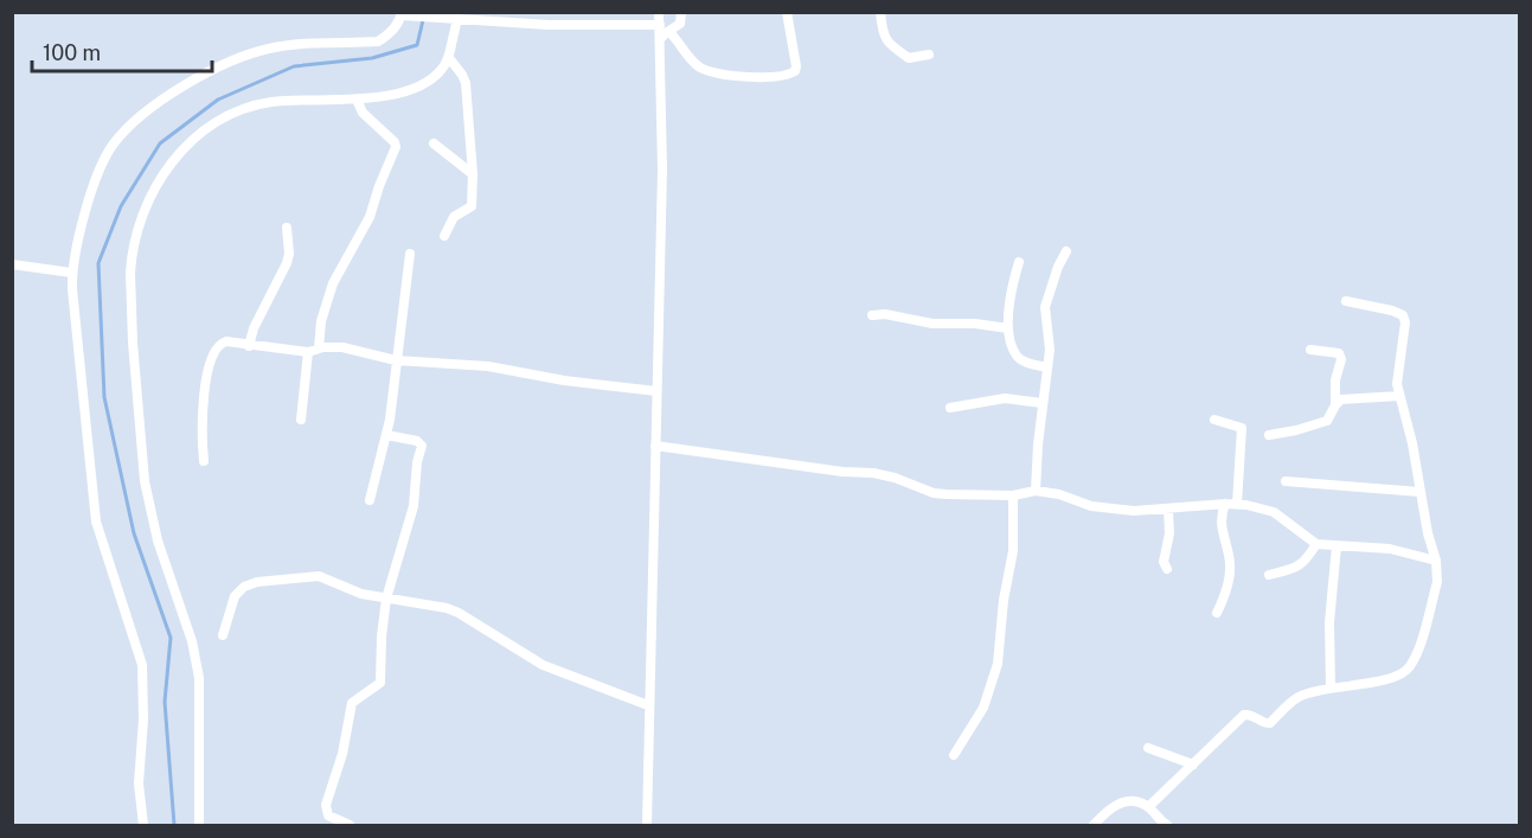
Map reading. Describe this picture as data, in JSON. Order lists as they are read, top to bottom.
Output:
{
  "scale_bar": "100 m"
}
